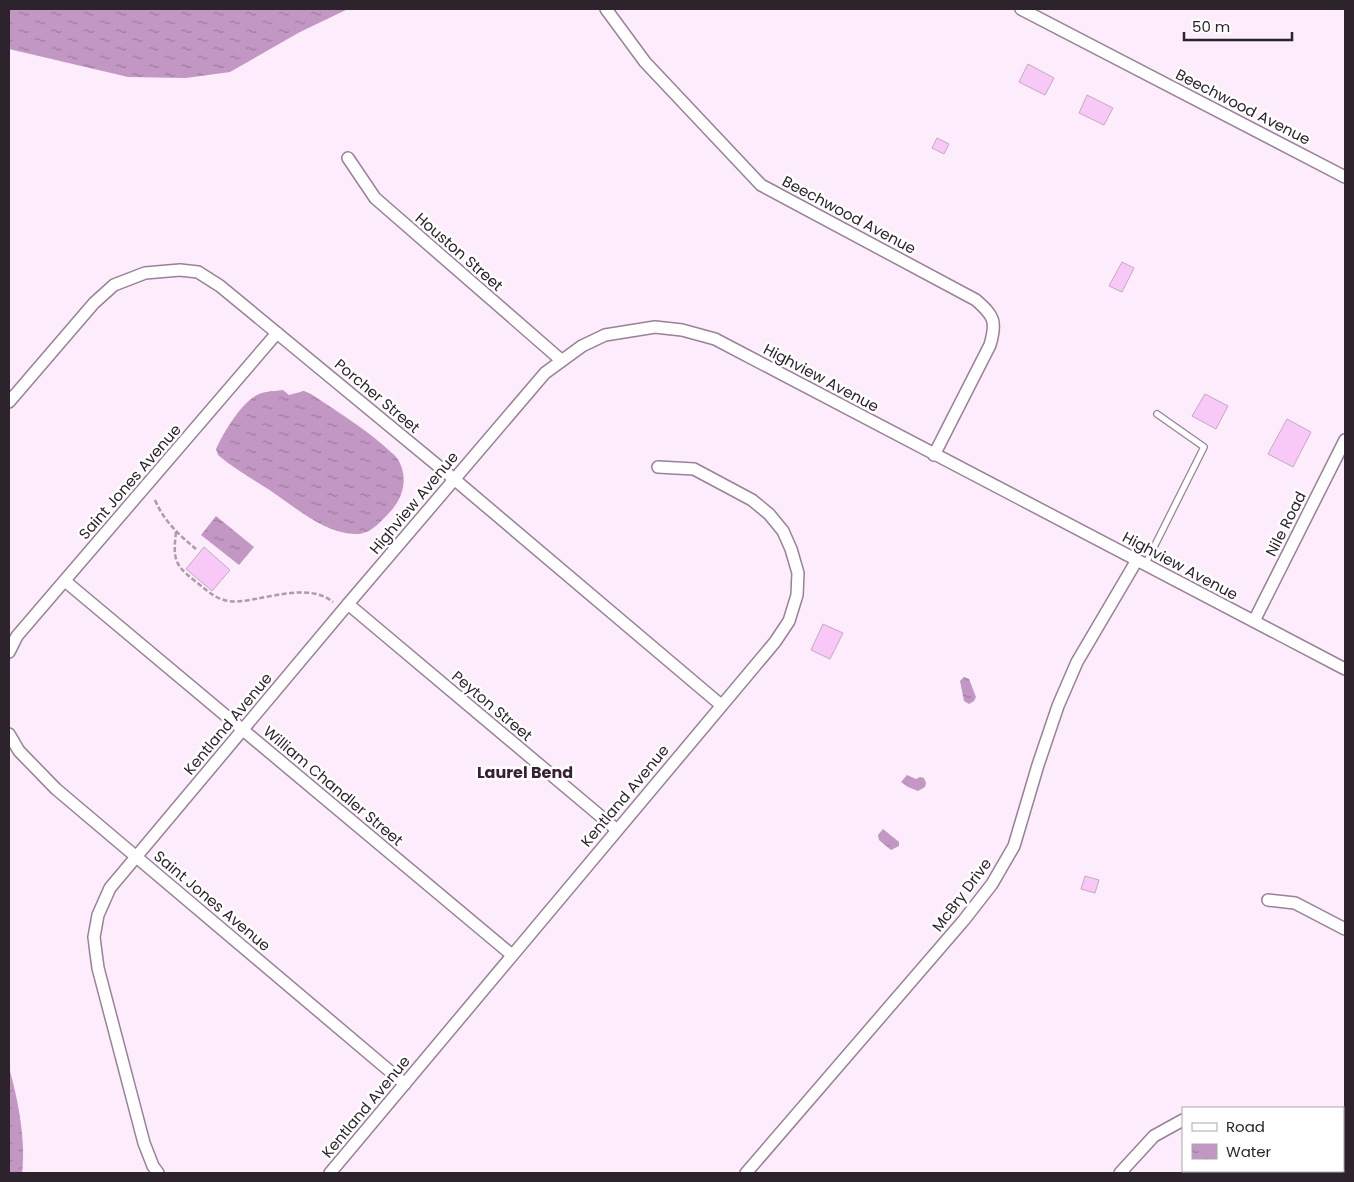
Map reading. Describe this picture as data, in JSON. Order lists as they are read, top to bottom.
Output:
{
  "streets": {
    "street": [
      "Beechwood Avenue",
      "Houston Street",
      "Highview Avenue",
      "Porcher Street",
      "Saint Jones Avenue",
      "Nile Road",
      "Peyton Street",
      "Kentland Avenue",
      "William Chandler Street",
      "McBry Drive"
    ]
  },
  "crossings": [
    ["Beechwood Avenue", "Highview Avenue"],
    ["Houston Street", "Highview Avenue"],
    ["Highview Avenue", "Porcher Street"],
    ["Highview Avenue", "Nile Road"],
    ["Highview Avenue", "Peyton Street"],
    ["Highview Avenue", "Kentland Avenue"],
    ["Highview Avenue", "McBry Drive"],
    ["Porcher Street", "Saint Jones Avenue"],
    ["Porcher Street", "Kentland Avenue"],
    ["Saint Jones Avenue", "Kentland Avenue"],
    ["Saint Jones Avenue", "William Chandler Street"],
    ["Peyton Street", "Kentland Avenue"],
    ["Kentland Avenue", "William Chandler Street"]
  ],
  "districts": ["Laurel Bend"],
  "legend": ["Road", "Water"],
  "scale_bar": "50 m"
}
